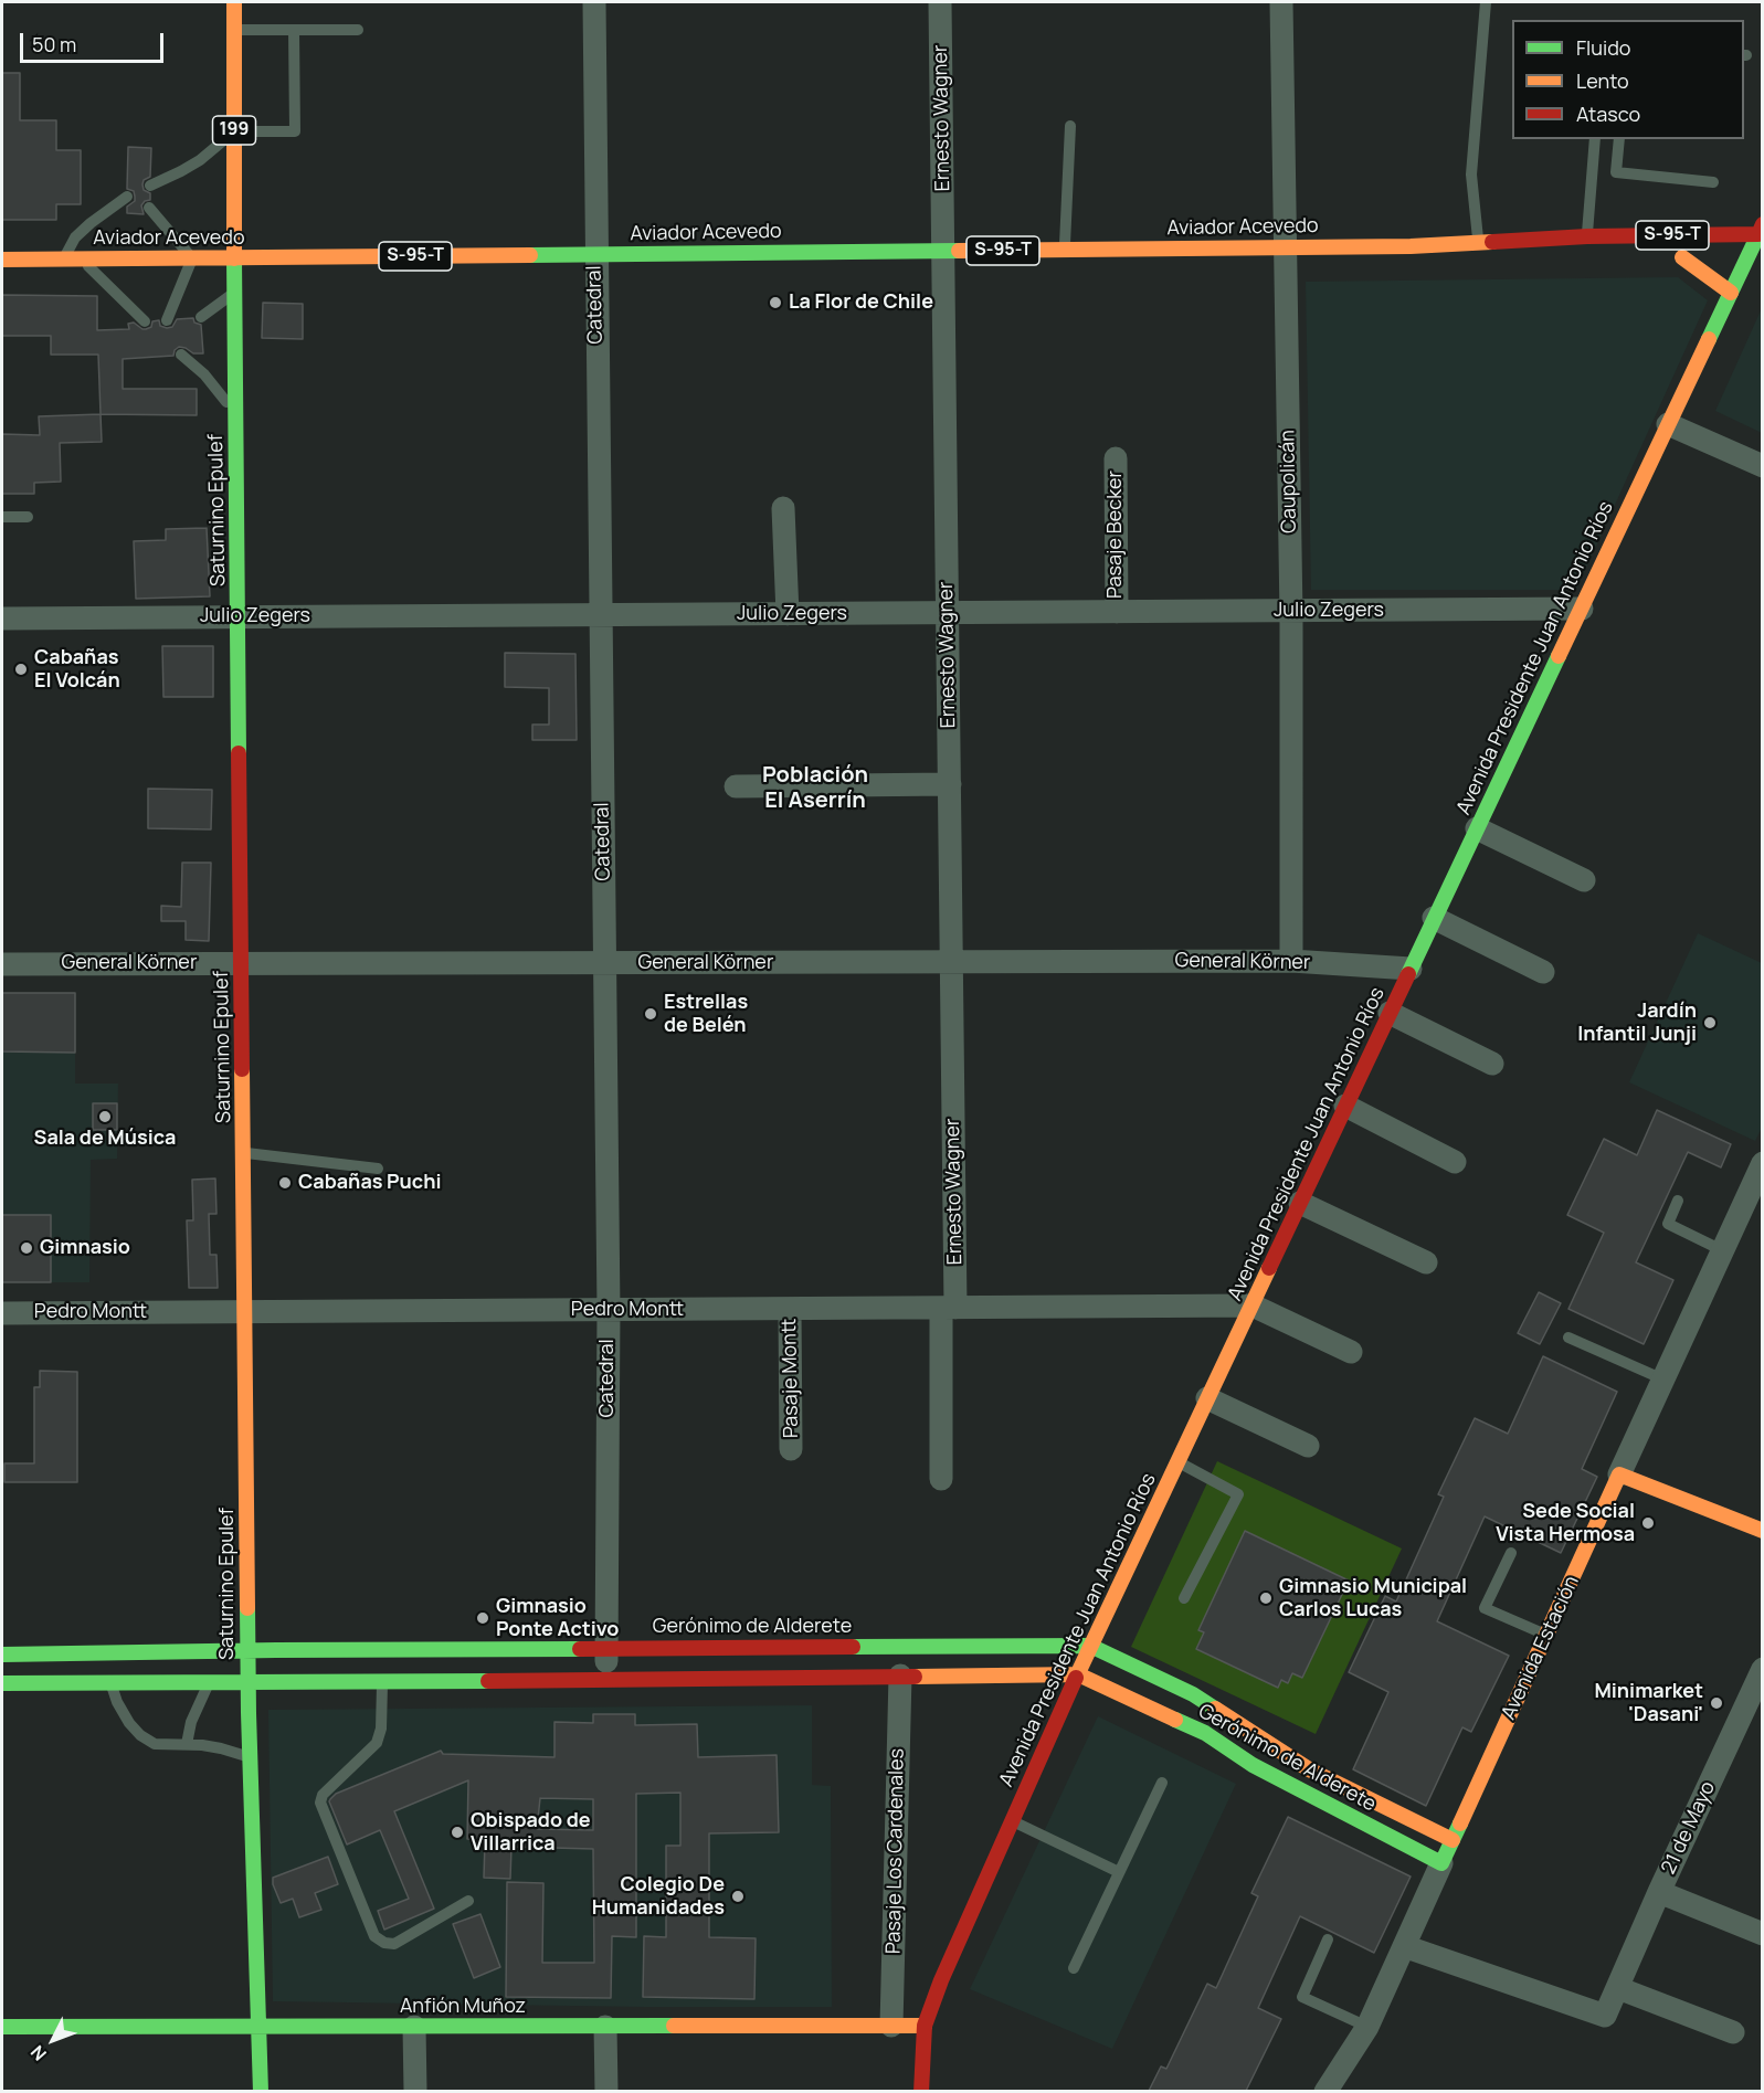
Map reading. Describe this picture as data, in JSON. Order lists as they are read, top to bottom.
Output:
{
  "streets": {
    "main road": [
      "199",
      "Aviador Acevedo",
      "S-95-T",
      "Saturnino Epulef",
      "Avenida Presidente Juan Antonio Ríos",
      "Gerónimo de Alderete",
      "Avenida Estación",
      "Anfión Muñoz"
    ],
    "street": [
      "Ernesto Wagner",
      "Catedral",
      "Caupolicán",
      "Pasaje Becker",
      "Julio Zegers",
      "General Körner",
      "Pedro Montt",
      "Pasaje Montt",
      "21 de Mayo",
      "Pasaje Los Cardenales"
    ]
  },
  "crossings": [
    ["Ernesto Wagner", "Aviador Acevedo"],
    ["Ernesto Wagner", "Julio Zegers"],
    ["Ernesto Wagner", "General Körner"],
    ["Ernesto Wagner", "Pedro Montt"],
    ["Aviador Acevedo", "Catedral"],
    ["Aviador Acevedo", "Caupolicán"],
    ["Aviador Acevedo", "Saturnino Epulef"],
    ["Aviador Acevedo", "Avenida Presidente Juan Antonio Ríos"],
    ["S-95-T", "Avenida Presidente Juan Antonio Ríos"],
    ["Catedral", "Julio Zegers"],
    ["Catedral", "General Körner"],
    ["Catedral", "Pedro Montt"],
    ["Catedral", "Gerónimo de Alderete"],
    ["Caupolicán", "Julio Zegers"],
    ["Caupolicán", "General Körner"],
    ["Saturnino Epulef", "Julio Zegers"],
    ["Saturnino Epulef", "General Körner"],
    ["Saturnino Epulef", "Pedro Montt"],
    ["Saturnino Epulef", "Gerónimo de Alderete"],
    ["Saturnino Epulef", "Anfión Muñoz"],
    ["Pasaje Becker", "Julio Zegers"],
    ["Julio Zegers", "Avenida Presidente Juan Antonio Ríos"],
    ["Avenida Presidente Juan Antonio Ríos", "General Körner"],
    ["Avenida Presidente Juan Antonio Ríos", "Pedro Montt"],
    ["Avenida Presidente Juan Antonio Ríos", "Gerónimo de Alderete"],
    ["Avenida Presidente Juan Antonio Ríos", "Anfión Muñoz"],
    ["Pedro Montt", "Pasaje Montt"],
    ["Gerónimo de Alderete", "Avenida Estación"],
    ["Gerónimo de Alderete", "Pasaje Los Cardenales"],
    ["Avenida Estación", "21 de Mayo"],
    ["Pasaje Los Cardenales", "Anfión Muñoz"]
  ],
  "districts": ["Población El Aserrín"],
  "places": [
    "La Flor de Chile",
    "Cabañas El Volcán",
    "Estrellas de Belén",
    "Jardín Infantil Junji",
    "Sala de Música",
    "Cabañas Puchi",
    "Gimnasio",
    "Sede Social Vista Hermosa",
    "Gimnasio Municipal Carlos Lucas",
    "Gimnasio Ponte Activo",
    "Minimarket 'Dasani'",
    "Obispado de Villarrica",
    "Colegio De Humanidades"
  ],
  "legend": ["Fluido", "Lento", "Atasco"],
  "scale_bar": "50 m",
  "north": "bottom left"
}
